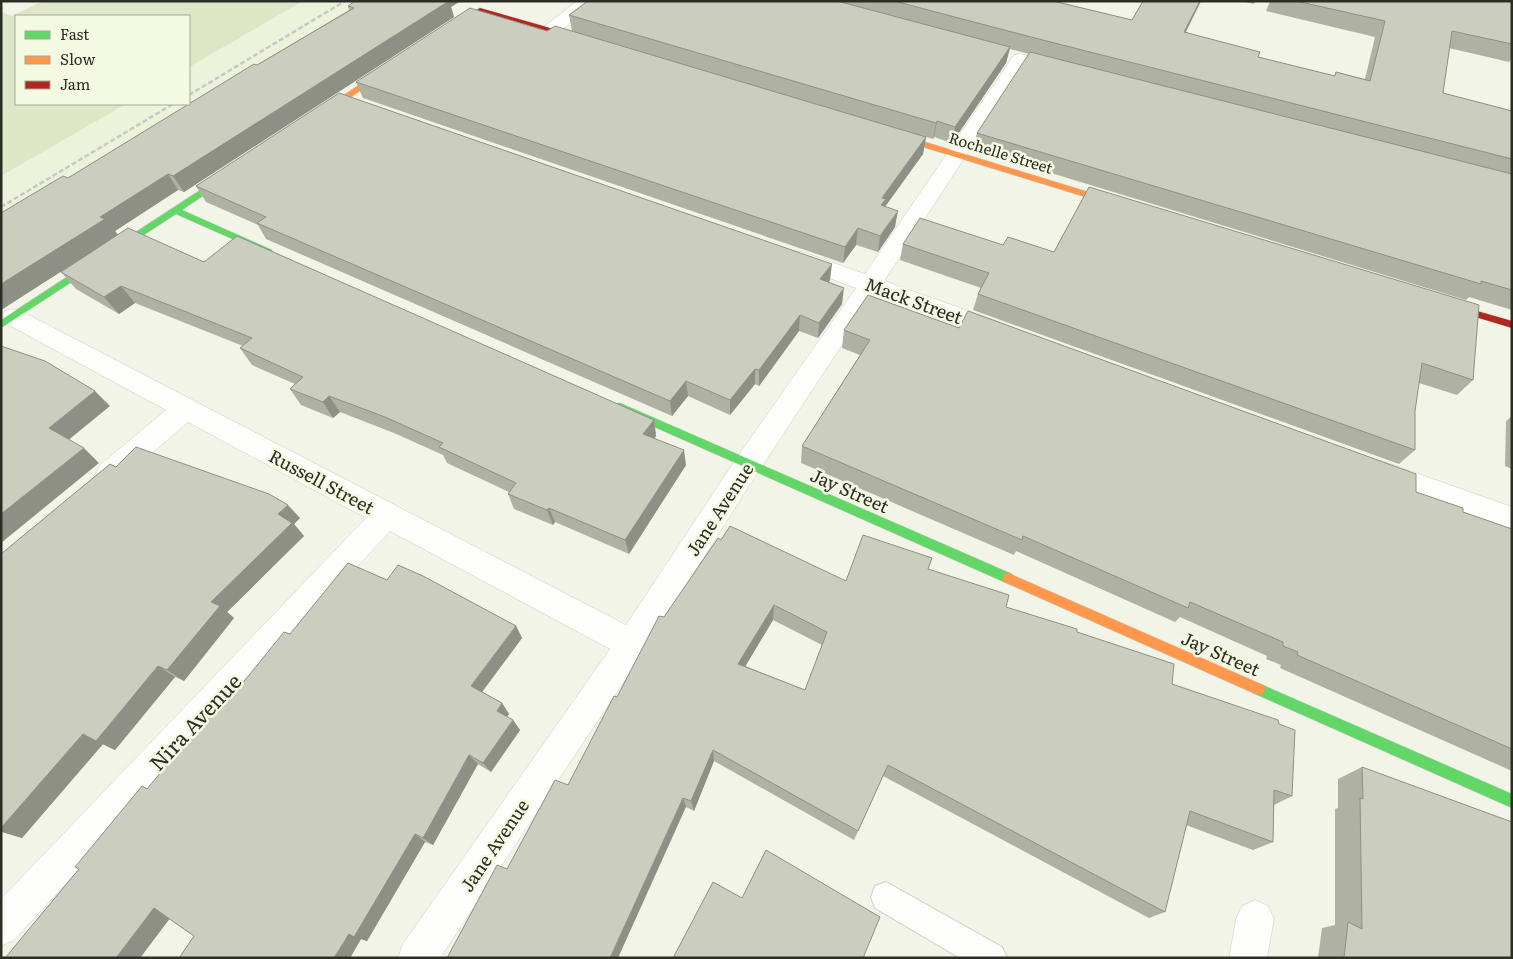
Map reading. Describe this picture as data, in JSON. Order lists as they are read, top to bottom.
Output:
{
  "streets": {
    "street": [
      "Rochelle Street",
      "Mack Street",
      "Russell Street",
      "Jay Street",
      "Jane Avenue",
      "Nira Avenue"
    ]
  },
  "crossings": [
    ["Rochelle Street", "Jane Avenue"],
    ["Mack Street", "Jane Avenue"],
    ["Russell Street", "Jane Avenue"],
    ["Russell Street", "Nira Avenue"],
    ["Jay Street", "Jane Avenue"]
  ],
  "legend": ["Fast", "Slow", "Jam"]
}
